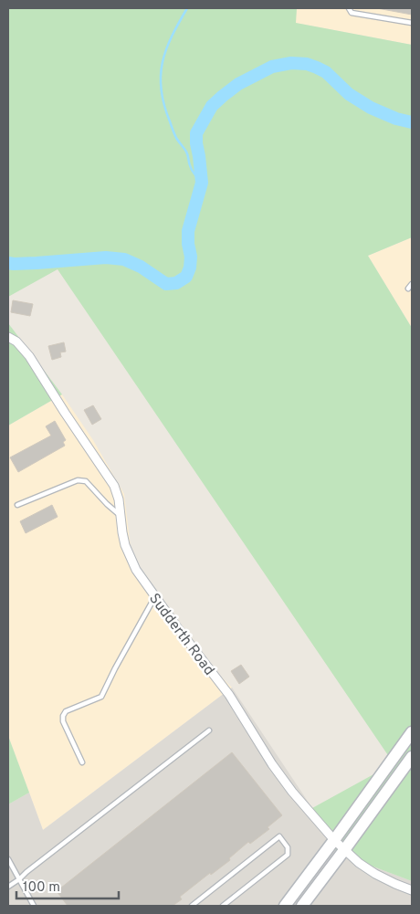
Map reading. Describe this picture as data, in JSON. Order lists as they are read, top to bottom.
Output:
{
  "streets": {
    "street": ["Sudderth Road"]
  },
  "scale_bar": "100 m"
}
